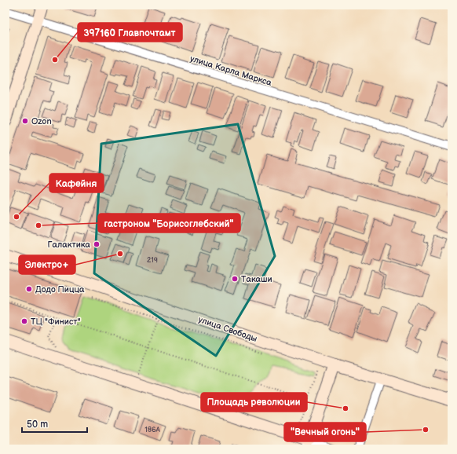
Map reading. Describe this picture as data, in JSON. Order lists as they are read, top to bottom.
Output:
{
  "streets": {
    "main road": ["улица Свободы"],
    "street": ["улица Карла Маркса"]
  },
  "places": [
    "397160 Главпочтамт",
    "Ozon",
    "Кафейня",
    "гастроном \"Борисоглебский\"",
    "Галактика",
    "Электро+",
    "Такаши",
    "Додо Пицца",
    "ТЦ \"Финист\"",
    "Площадь революции",
    "\"Вечный огонь\""
  ],
  "house_numbers": ["219", "186А"],
  "scale_bar": "50 m"
}
